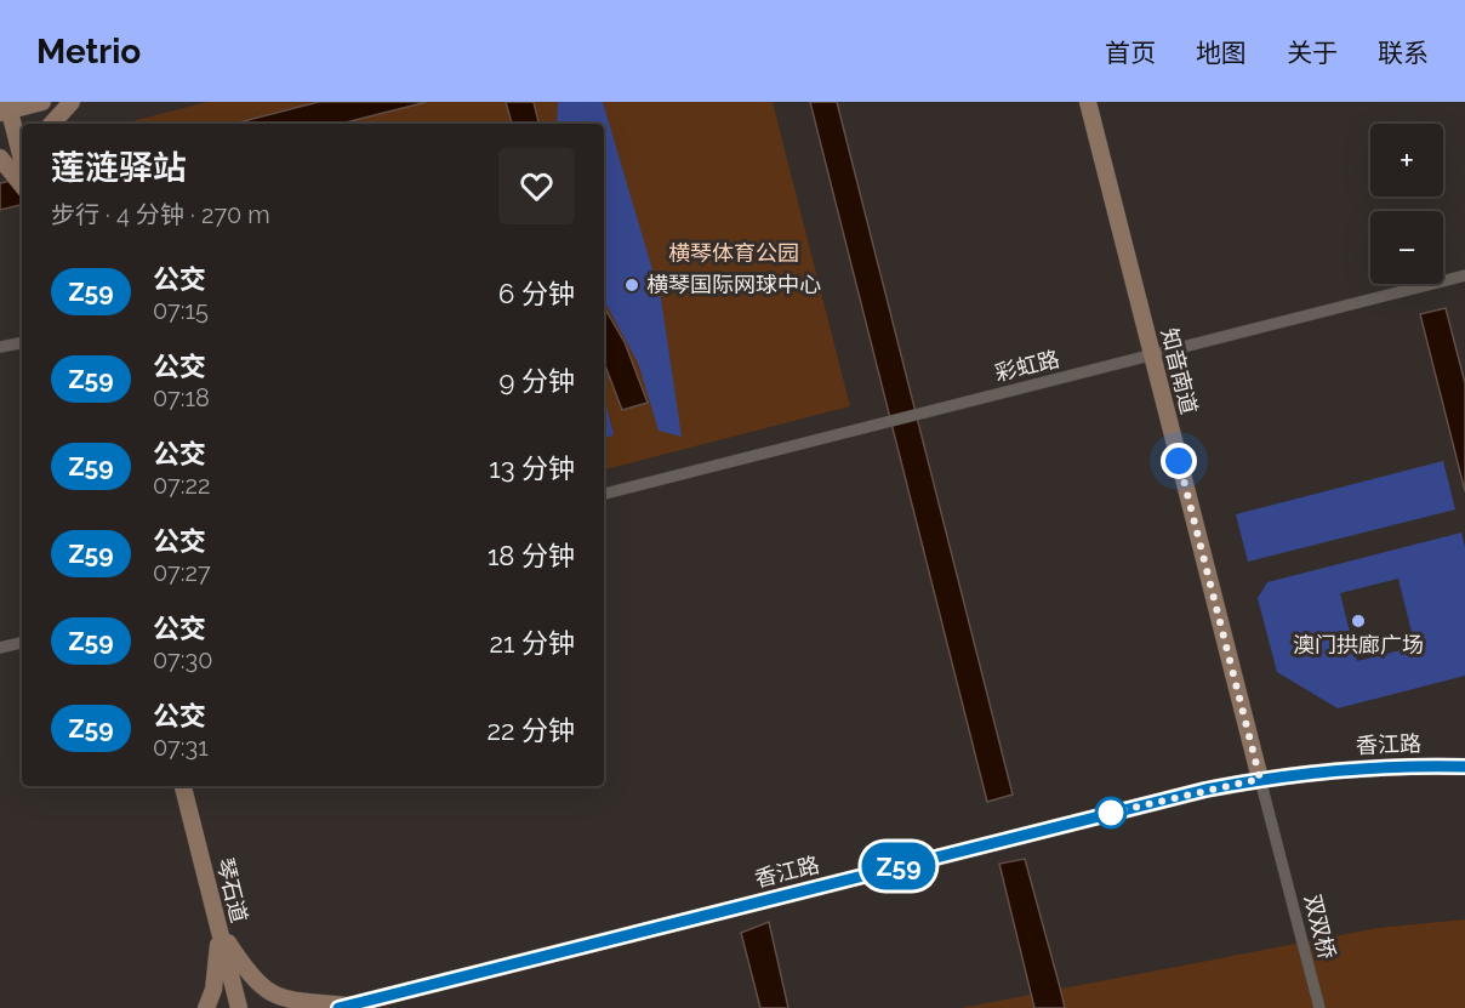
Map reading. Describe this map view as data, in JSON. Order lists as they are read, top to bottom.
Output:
{
  "streets": {
    "main road": ["知音南道", "香江路", "琴石道"],
    "street": ["彩虹路", "双双桥"]
  },
  "crossings": [
    ["彩虹路", "知音南道"],
    ["知音南道", "香江路"],
    ["知音南道", "双双桥"],
    ["香江路", "双双桥"]
  ],
  "parks": ["横琴体育公园"],
  "places": ["横琴国际网球中心", "澳门拱廊广场"],
  "lines": ["bus line Z59"],
  "page": {
    "header": "Metrio",
    "nav": [
      "首页",
      "地图",
      "关于",
      "联系"
    ],
    "on_map": "Z59",
    "map_buttons": ["+", "−"],
    "heading": ["莲涟驿站", "步行 · 4 分钟 · 270 m"],
    "list": [
      {
        "mark": "Z59",
        "name": "公交",
        "note": "07:15",
        "value": "6 分钟"
      },
      {
        "mark": "Z59",
        "name": "公交",
        "note": "07:18",
        "value": "9 分钟"
      },
      {
        "mark": "Z59",
        "name": "公交",
        "note": "07:22",
        "value": "13 分钟"
      },
      {
        "mark": "Z59",
        "name": "公交",
        "note": "07:27",
        "value": "18 分钟"
      },
      {
        "mark": "Z59",
        "name": "公交",
        "note": "07:30",
        "value": "21 分钟"
      },
      {
        "mark": "Z59",
        "name": "公交",
        "note": "07:31",
        "value": "22 分钟"
      }
    ]
  }
}
